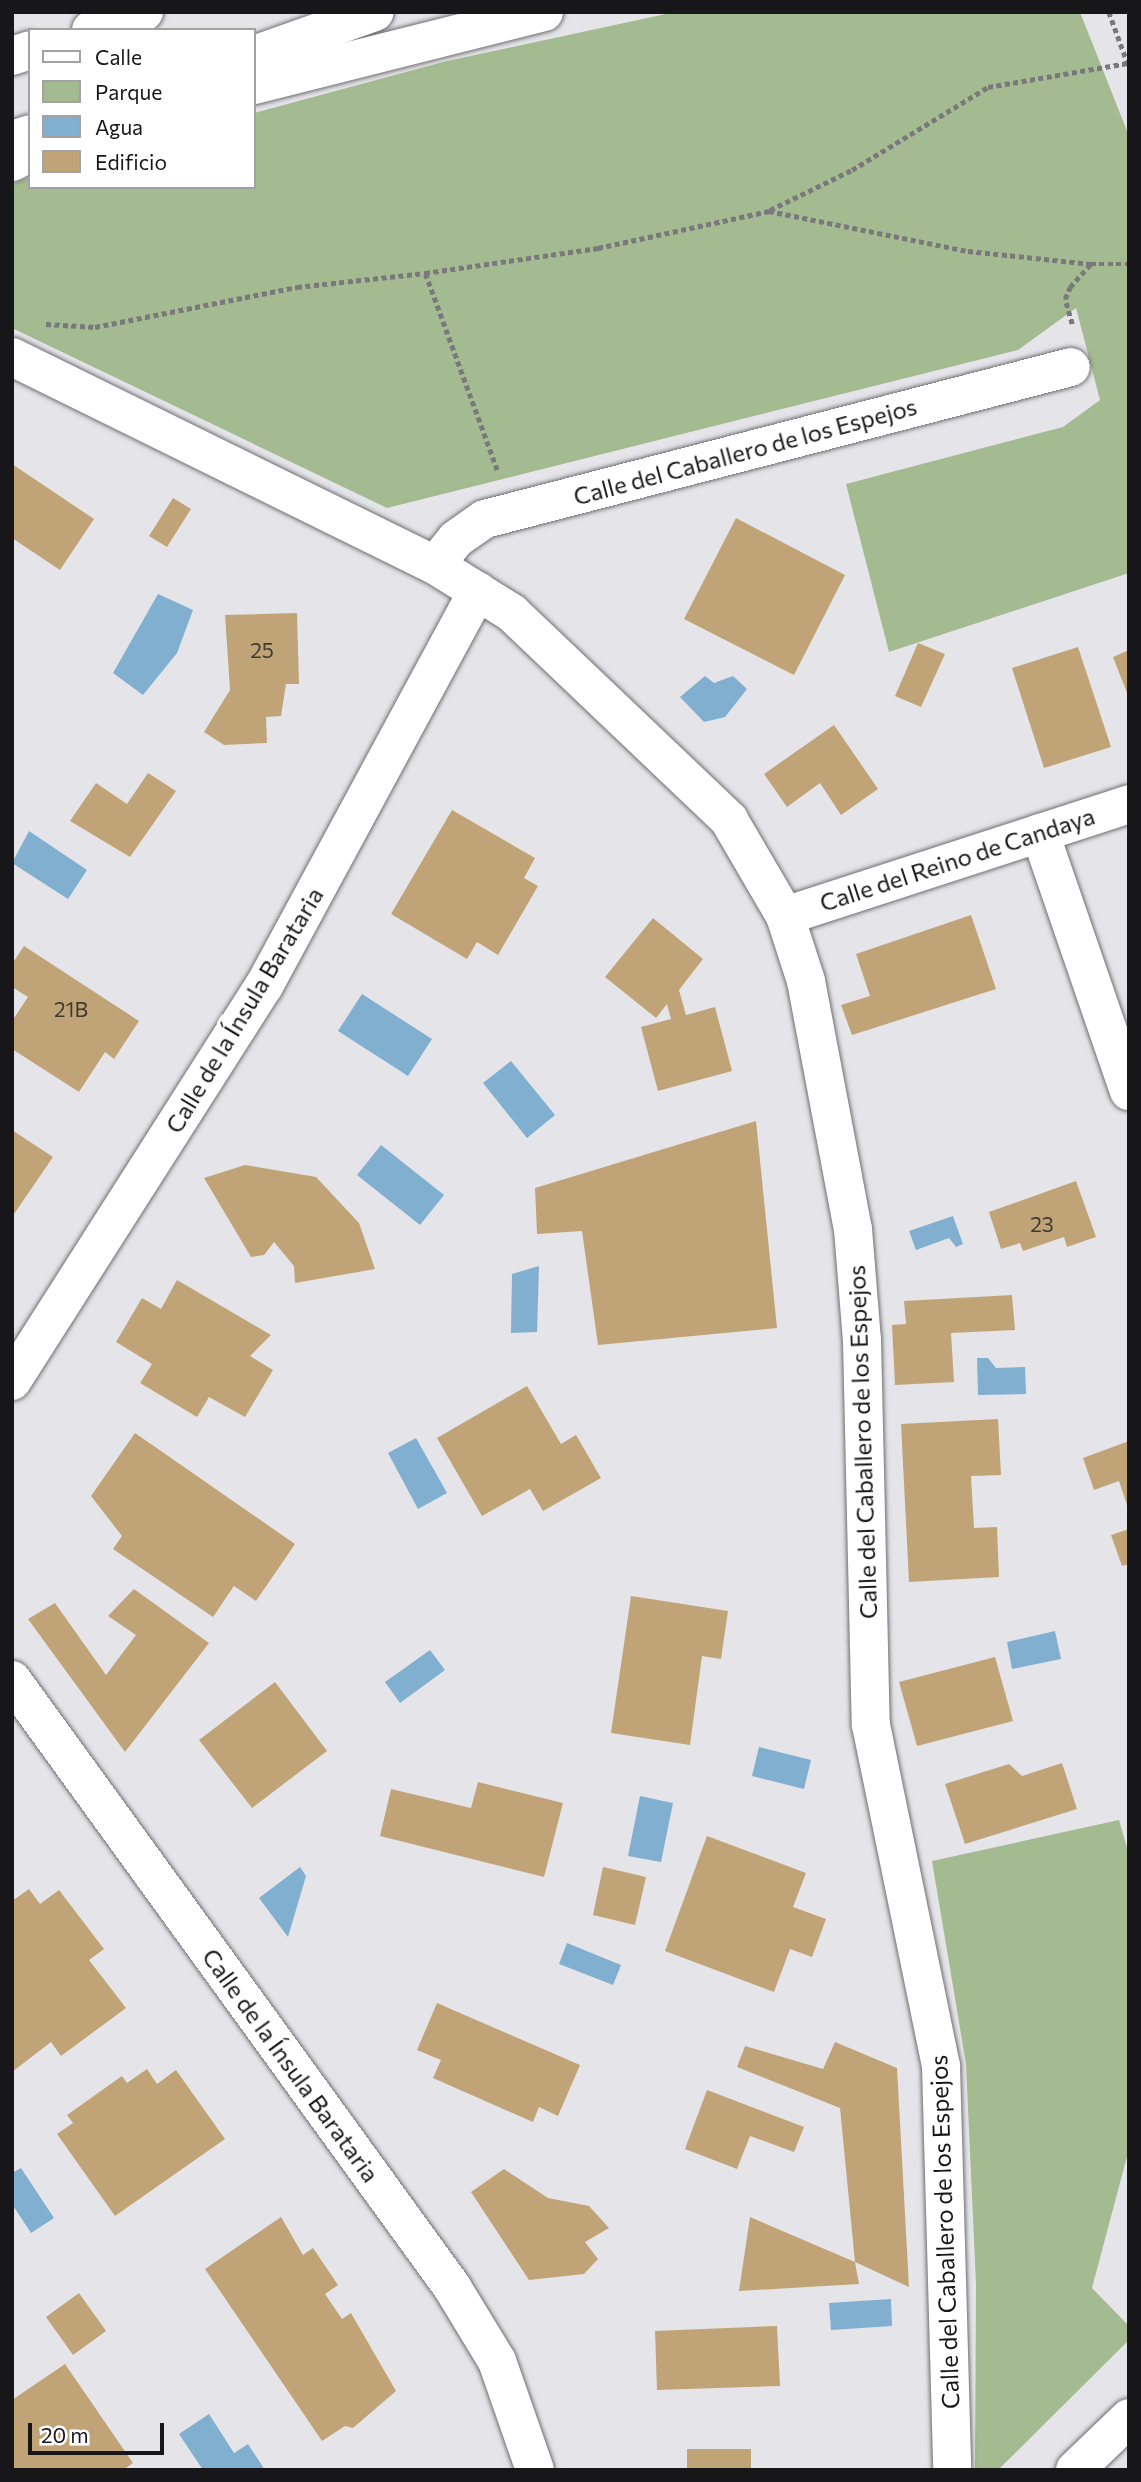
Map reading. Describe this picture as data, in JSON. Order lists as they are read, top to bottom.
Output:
{
  "streets": {
    "main road": ["Calle del Caballero de los Espejos", "Calle del Reino de Candaya", "Calle de la Ínsula Barataria"]
  },
  "crossings": [
    ["Calle del Caballero de los Espejos", "Calle del Reino de Candaya"],
    ["Calle del Caballero de los Espejos", "Calle de la Ínsula Barataria"]
  ],
  "house_numbers": ["25", "21B", "23"],
  "legend": [
    "Calle",
    "Parque",
    "Agua",
    "Edificio"
  ],
  "scale_bar": "20 m"
}
